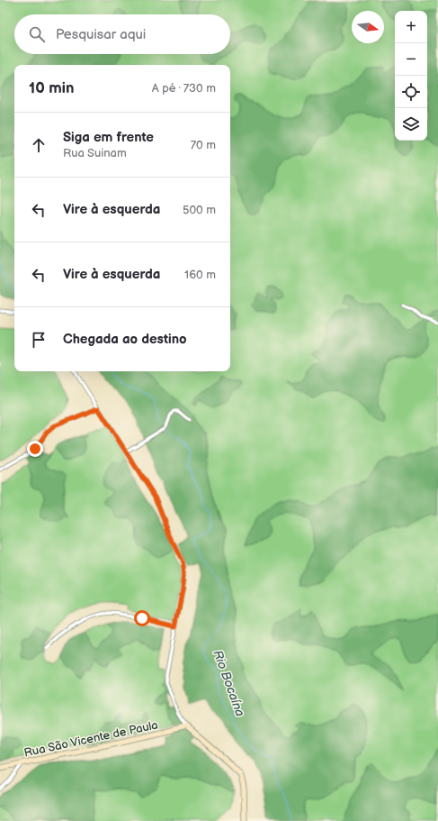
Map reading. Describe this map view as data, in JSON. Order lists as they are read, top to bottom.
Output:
{
  "streets": {
    "street": ["Rua São Vicente de Paula"]
  },
  "water": ["Rio Bocaína"],
  "north": "right",
  "page": {
    "map_buttons": ["+", "−"],
    "search": "Pesquisar aqui",
    "heading": ["10 min", "A pé · 730 m"],
    "list": [
      ["Siga em frente", "Rua Suinam", "70 m"],
      ["Vire à esquerda", "500 m"],
      ["Vire à esquerda", "160 m"],
      "Chegada ao destino"
    ]
  }
}
